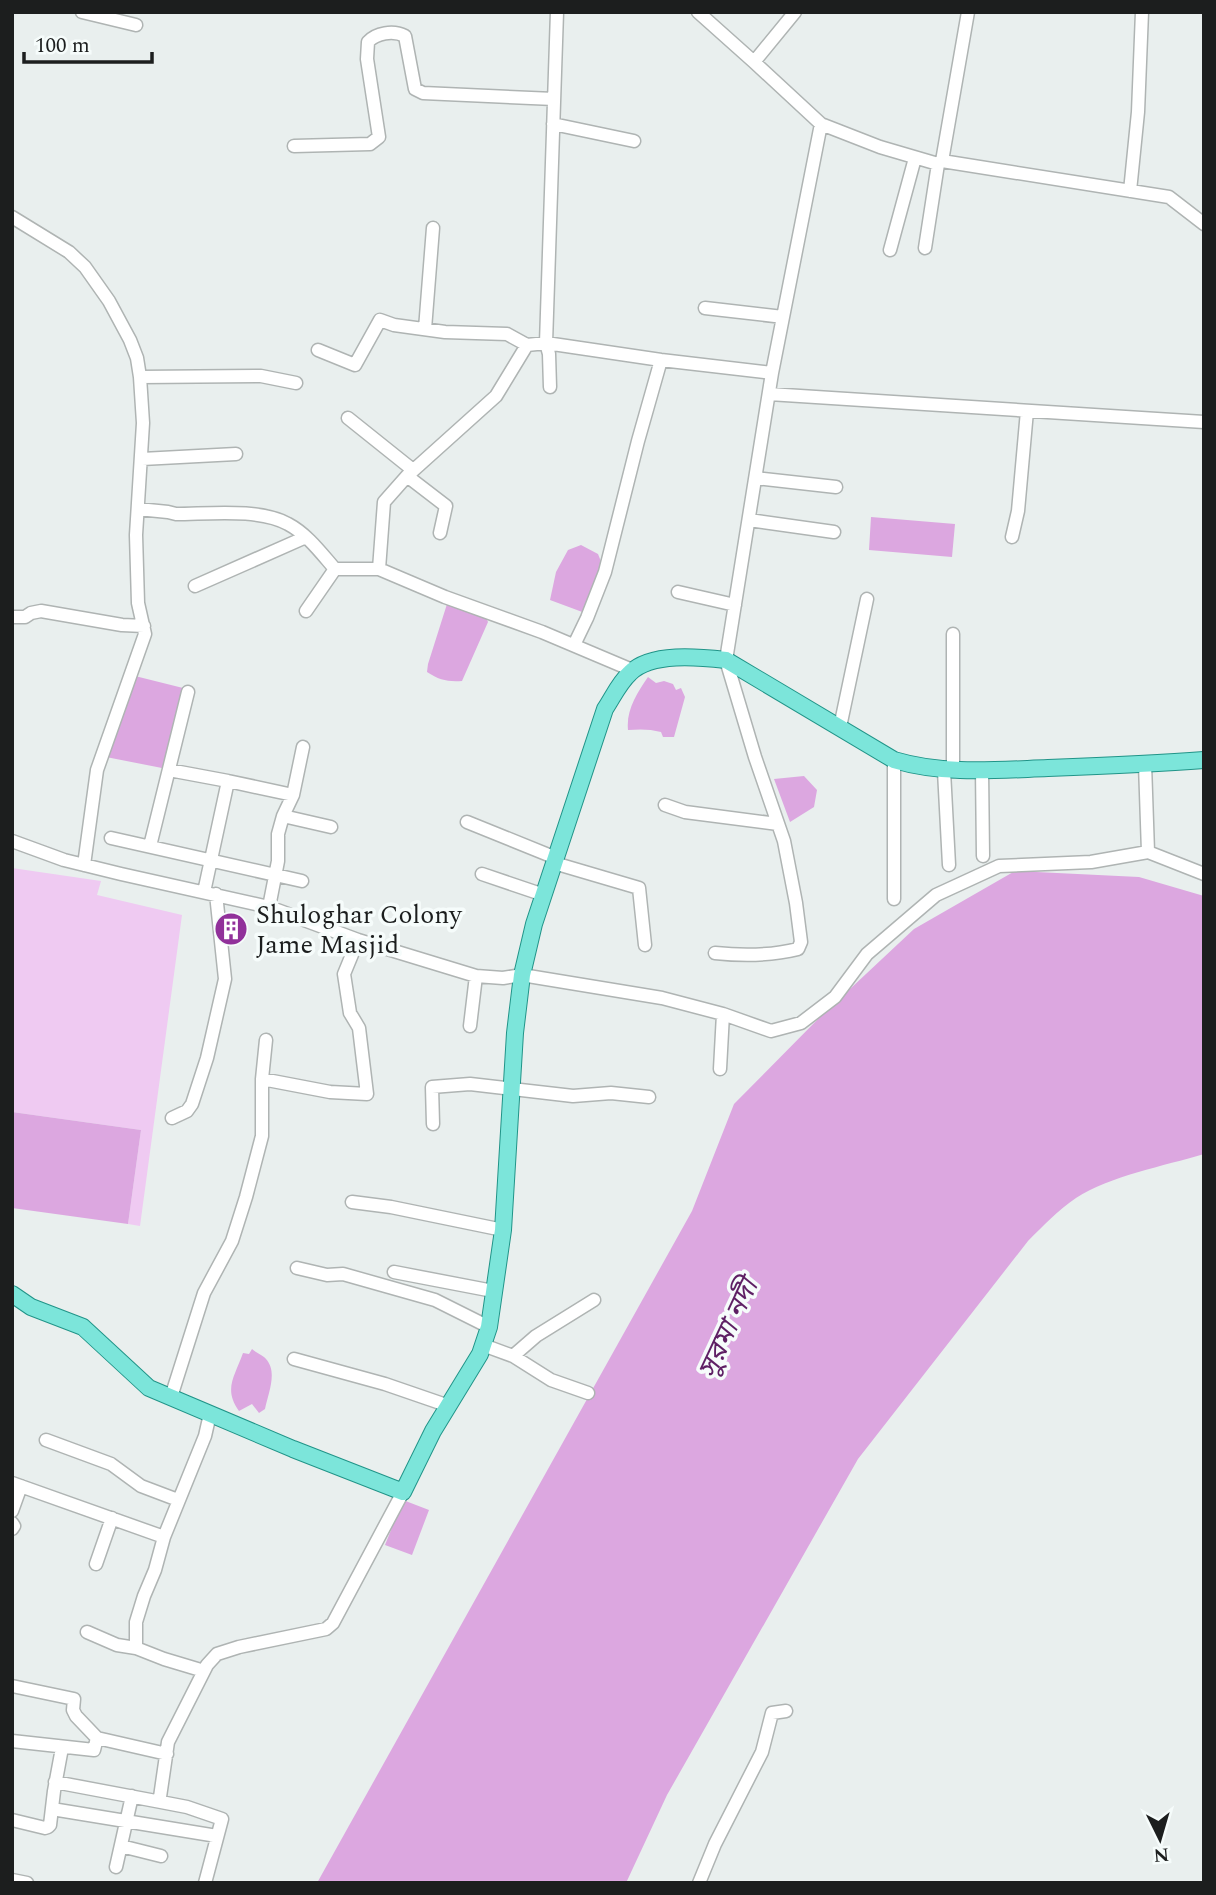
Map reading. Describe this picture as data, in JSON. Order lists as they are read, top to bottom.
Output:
{
  "water": ["সুরমা নদী"],
  "places": {
    "building": ["Shuloghar Colony Jame Masjid"]
  },
  "scale_bar": "100 m",
  "north": "bottom"
}
